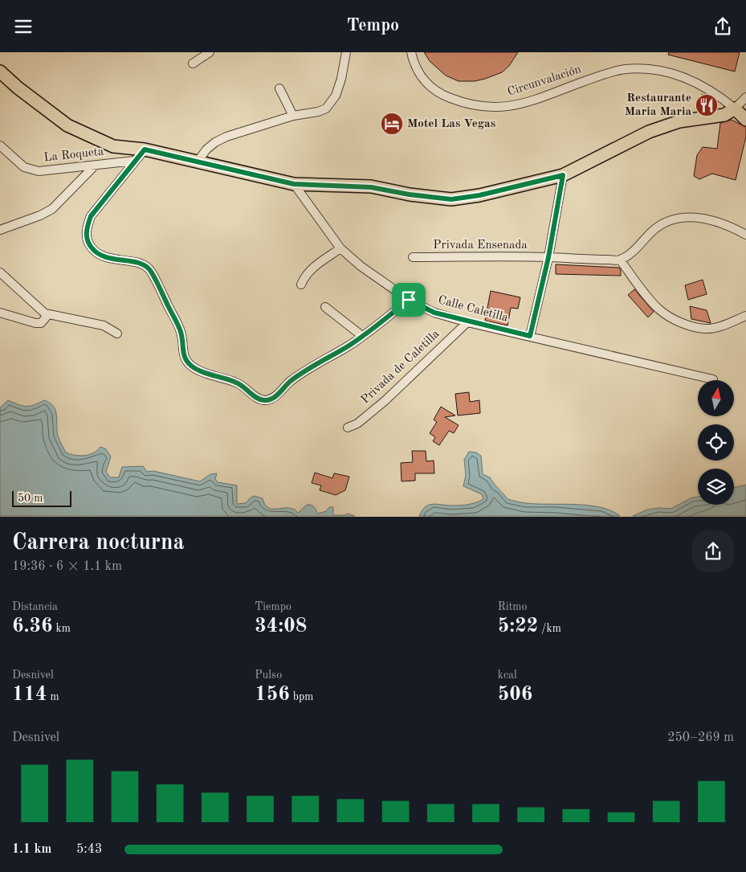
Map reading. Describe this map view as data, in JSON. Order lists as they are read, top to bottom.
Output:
{
  "streets": {
    "street": [
      "Circunvalación",
      "La Roqueta",
      "Privada Ensenada",
      "Calle Caletilla",
      "Privada de Caletilla"
    ]
  },
  "crossings": [
    ["Calle Caletilla", "Privada de Caletilla"]
  ],
  "places": {
    "restaurant": ["Restaurante Maria Maria"],
    "hotel": ["Motel Las Vegas"]
  },
  "scale_bar": "50 m",
  "north": "top",
  "page": {
    "header": "Tempo",
    "scale": "50 m",
    "heading": ["Carrera nocturna", "19:36 · 6 × 1.1 km"],
    "stats": [
      ["Distancia", "6.36 km"],
      ["Tiempo", "34:08"],
      ["Ritmo", "5:22 /km"],
      ["Desnivel", "114 m"],
      ["Pulso", "156 bpm"],
      ["kcal", "506"]
    ],
    "chart": ["Desnivel", "250–269 m"],
    "list": [
      {
        "name": "1.1 km",
        "note": "5:43"
      }
    ]
  }
}
